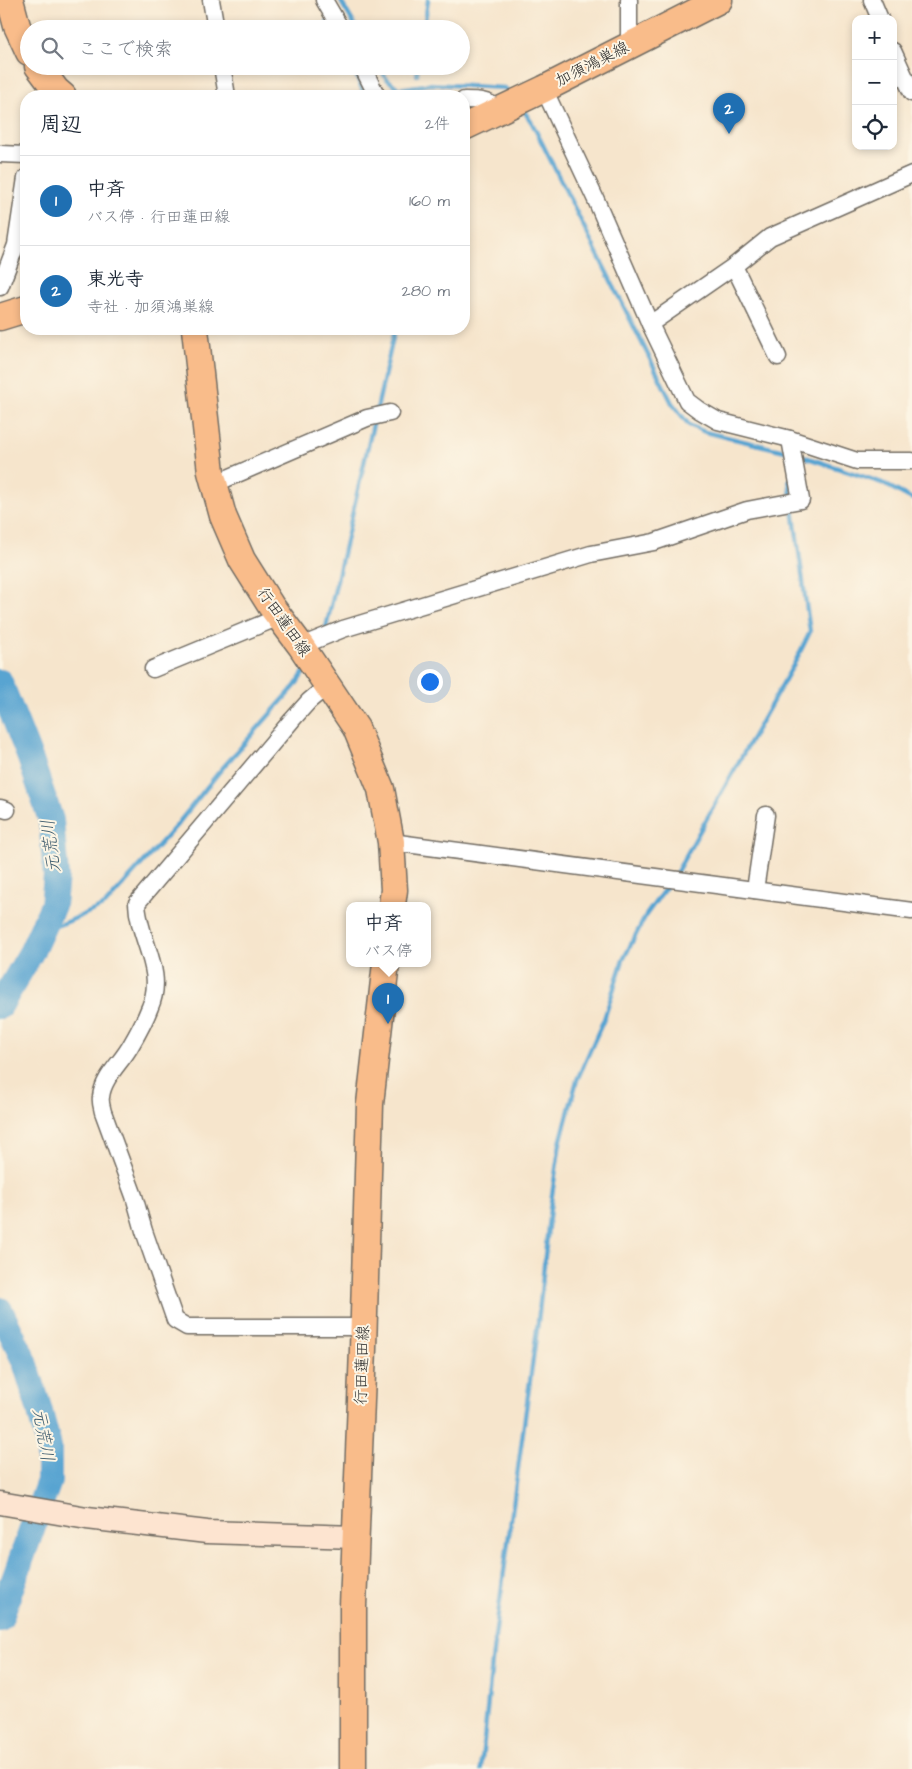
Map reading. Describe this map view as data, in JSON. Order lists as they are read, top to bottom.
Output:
{
  "streets": {
    "main road": ["加須鴻巣線", "行田蓮田線"]
  },
  "water": ["元荒川"],
  "page": {
    "map_buttons": ["+", "−"],
    "search": "ここで検索",
    "heading": ["周辺", "2件"],
    "pins": ["2", "1"],
    "list": [
      {
        "mark": "1",
        "name": "中斉",
        "note": "バス停 · 行田蓮田線",
        "value": "160 m"
      },
      {
        "mark": "2",
        "name": "東光寺",
        "note": "寺社 · 加須鴻巣線",
        "value": "280 m"
      }
    ],
    "popup": ["中斉", "バス停"]
  }
}
